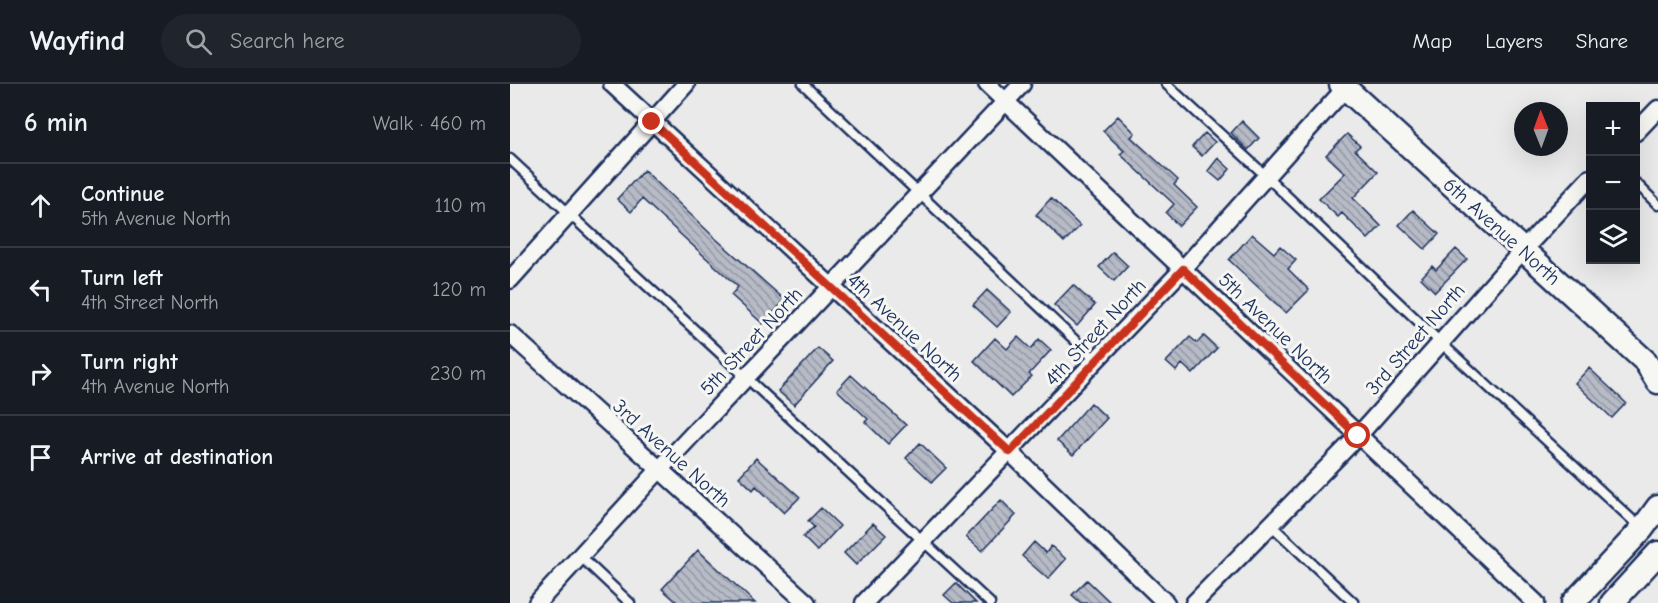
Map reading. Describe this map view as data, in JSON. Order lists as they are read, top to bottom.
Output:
{
  "streets": {
    "street": [
      "6th Avenue North",
      "4th Avenue North",
      "5th Avenue North",
      "4th Street North",
      "3rd Street North",
      "5th Street North",
      "3rd Avenue North"
    ]
  },
  "crossings": [
    ["6th Avenue North", "4th Street North"],
    ["6th Avenue North", "3rd Street North"],
    ["4th Avenue North", "4th Street North"],
    ["4th Avenue North", "5th Street North"],
    ["5th Avenue North", "4th Street North"],
    ["5th Avenue North", "3rd Street North"],
    ["5th Avenue North", "5th Street North"],
    ["5th Street North", "3rd Avenue North"]
  ],
  "north": "top",
  "page": {
    "header": "Wayfind",
    "search": "Search here",
    "nav": ["Map", "Layers", "Share"],
    "heading": ["6 min", "Walk · 460 m"],
    "map_buttons": ["+", "−"],
    "list": [
      ["Continue", "5th Avenue North", "110 m"],
      ["Turn left", "4th Street North", "120 m"],
      ["Turn right", "4th Avenue North", "230 m"],
      "Arrive at destination"
    ]
  }
}
